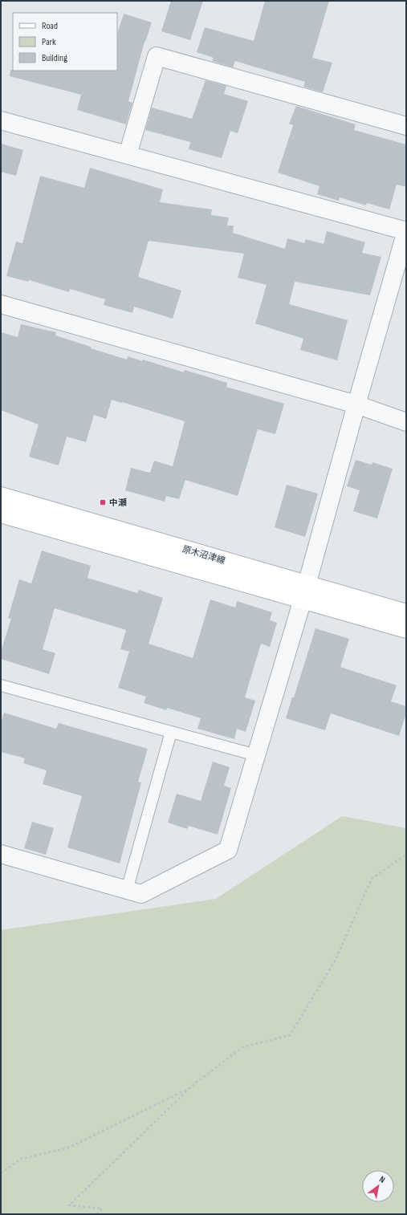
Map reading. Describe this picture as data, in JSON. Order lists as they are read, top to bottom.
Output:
{
  "streets": {
    "main road": ["原木沼津線"]
  },
  "places": {
    "transit": ["中瀬"]
  },
  "legend": ["Road", "Park", "Building"],
  "north": "top right"
}
